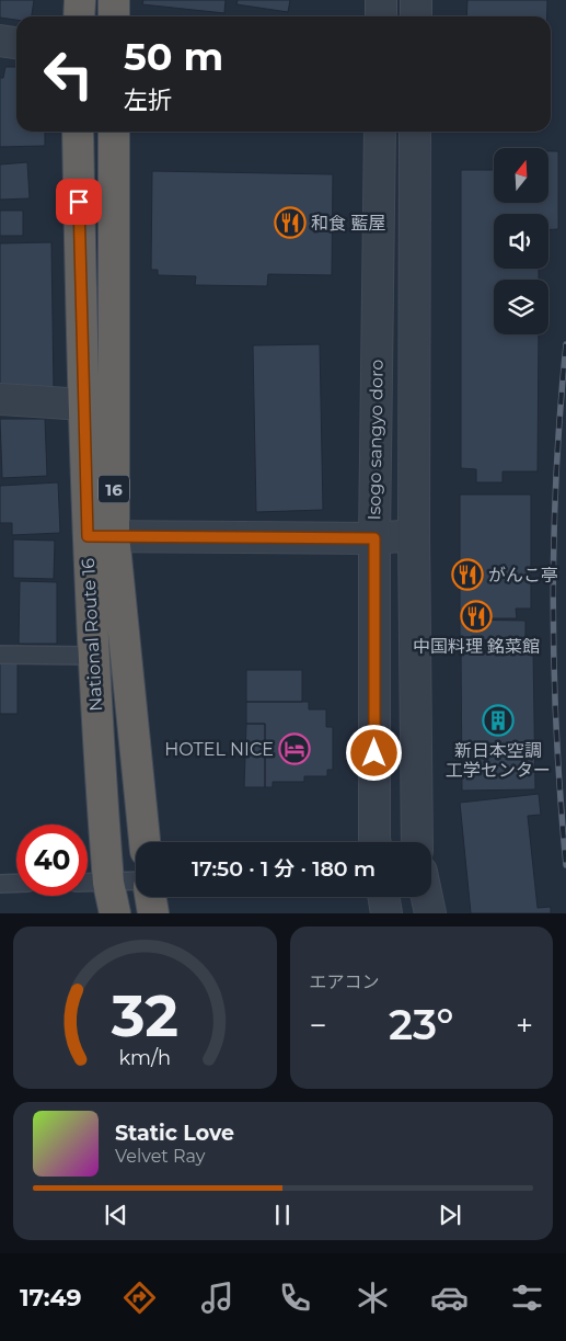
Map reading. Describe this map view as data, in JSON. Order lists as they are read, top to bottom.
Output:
{
  "streets": {
    "highway": ["16", "National Route 16"],
    "street": ["Isogo sangyo doro"]
  },
  "places": {
    "restaurant": ["和食 藍屋", "がんこ亭", "中国料理 銘菜館"],
    "building": ["新日本空調 工学センター"],
    "hotel": ["HOTEL NICE"]
  },
  "north": "top",
  "page": {
    "turn": ["50 m", "左折"],
    "limit": "40",
    "trip": "17:50 · 1 分 · 180 m",
    "tile": "エアコン",
    "heat": ["−", "23°", "+"],
    "song": ["Static Love", "Velvet Ray"],
    "tabs": "17:49",
    "gauge": ["32", "km/h"]
  }
}
